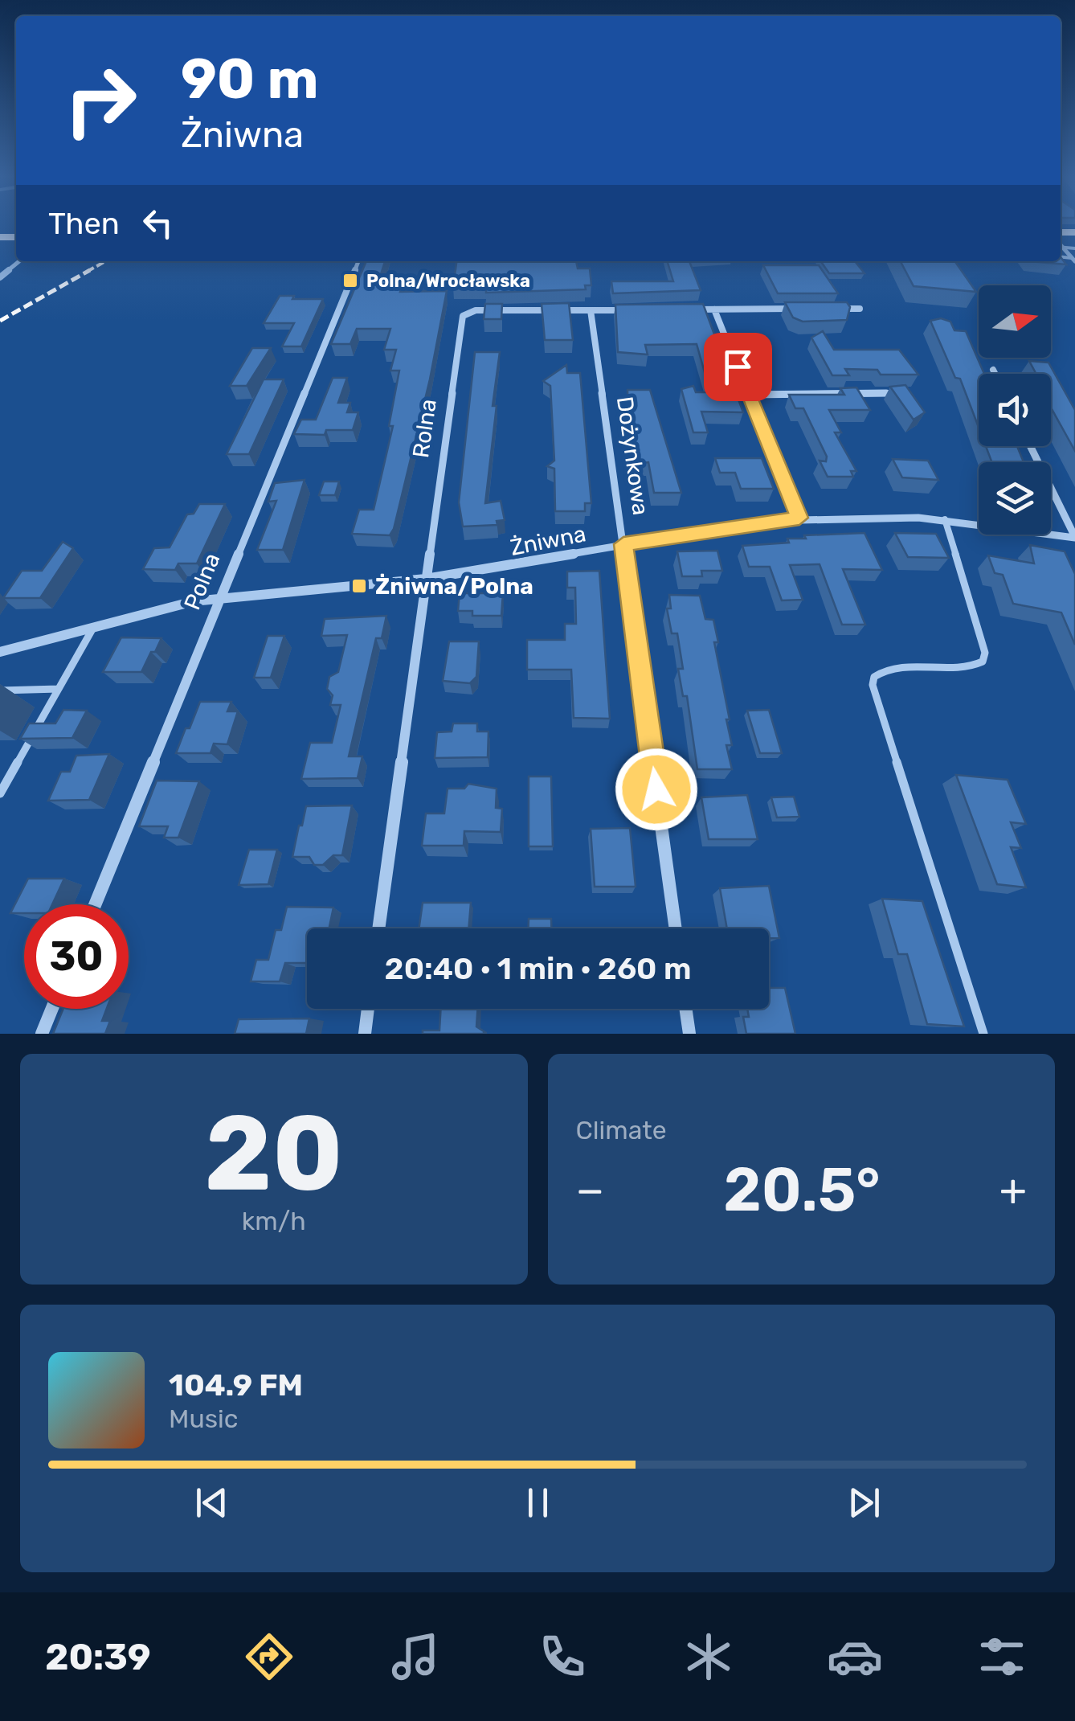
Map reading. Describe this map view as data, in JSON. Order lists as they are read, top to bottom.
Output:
{
  "streets": {
    "street": [
      "Rolna",
      "Dożynkowa",
      "Żniwna",
      "Polna"
    ]
  },
  "crossings": [
    ["Rolna", "Dożynkowa"],
    ["Rolna", "Żniwna"],
    ["Dożynkowa", "Żniwna"],
    ["Żniwna", "Polna"]
  ],
  "places": {
    "transit": ["Polna/Wrocławska", "Żniwna/Polna"]
  },
  "north": "right",
  "page": {
    "turn": ["90 m", "Żniwna"],
    "then": "Then",
    "limit": "30",
    "trip": "20:40 · 1 min · 260 m",
    "tile": [
      ["20", "km/h"],
      "Climate"
    ],
    "heat": ["−", "20.5°", "+"],
    "song": ["104.9 FM", "Music"],
    "tabs": "20:39"
  }
}
